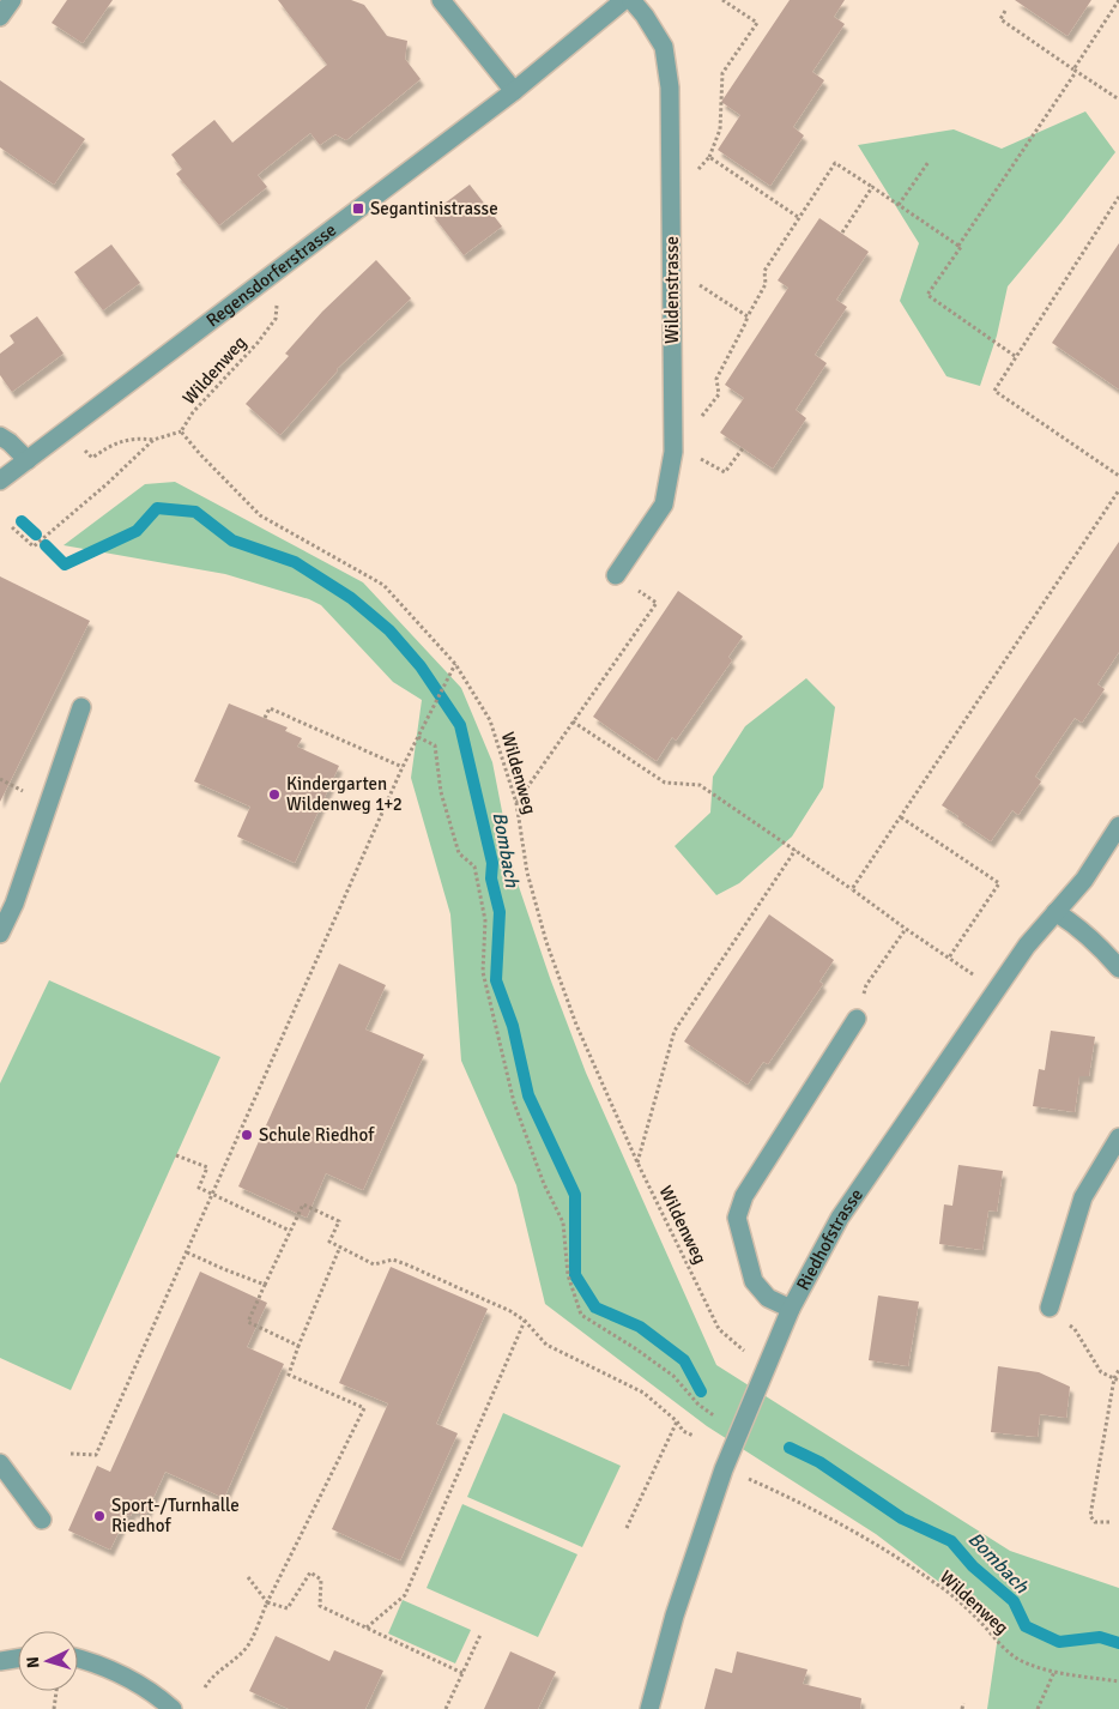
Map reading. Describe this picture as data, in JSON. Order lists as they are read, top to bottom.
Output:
{
  "streets": {
    "street": ["Regensdorferstrasse", "Wildenstrasse", "Riedhofstrasse"],
    "path": ["Wildenweg"]
  },
  "crossings": [
    ["Wildenweg", "Riedhofstrasse"]
  ],
  "water": ["Bombach"],
  "places": {
    "transit": ["Segantinistrasse"],
    "other": ["Kindergarten Wildenweg 1+2", "Schule Riedhof", "Sport-/Turnhalle Riedhof"]
  },
  "north": "left"
}
